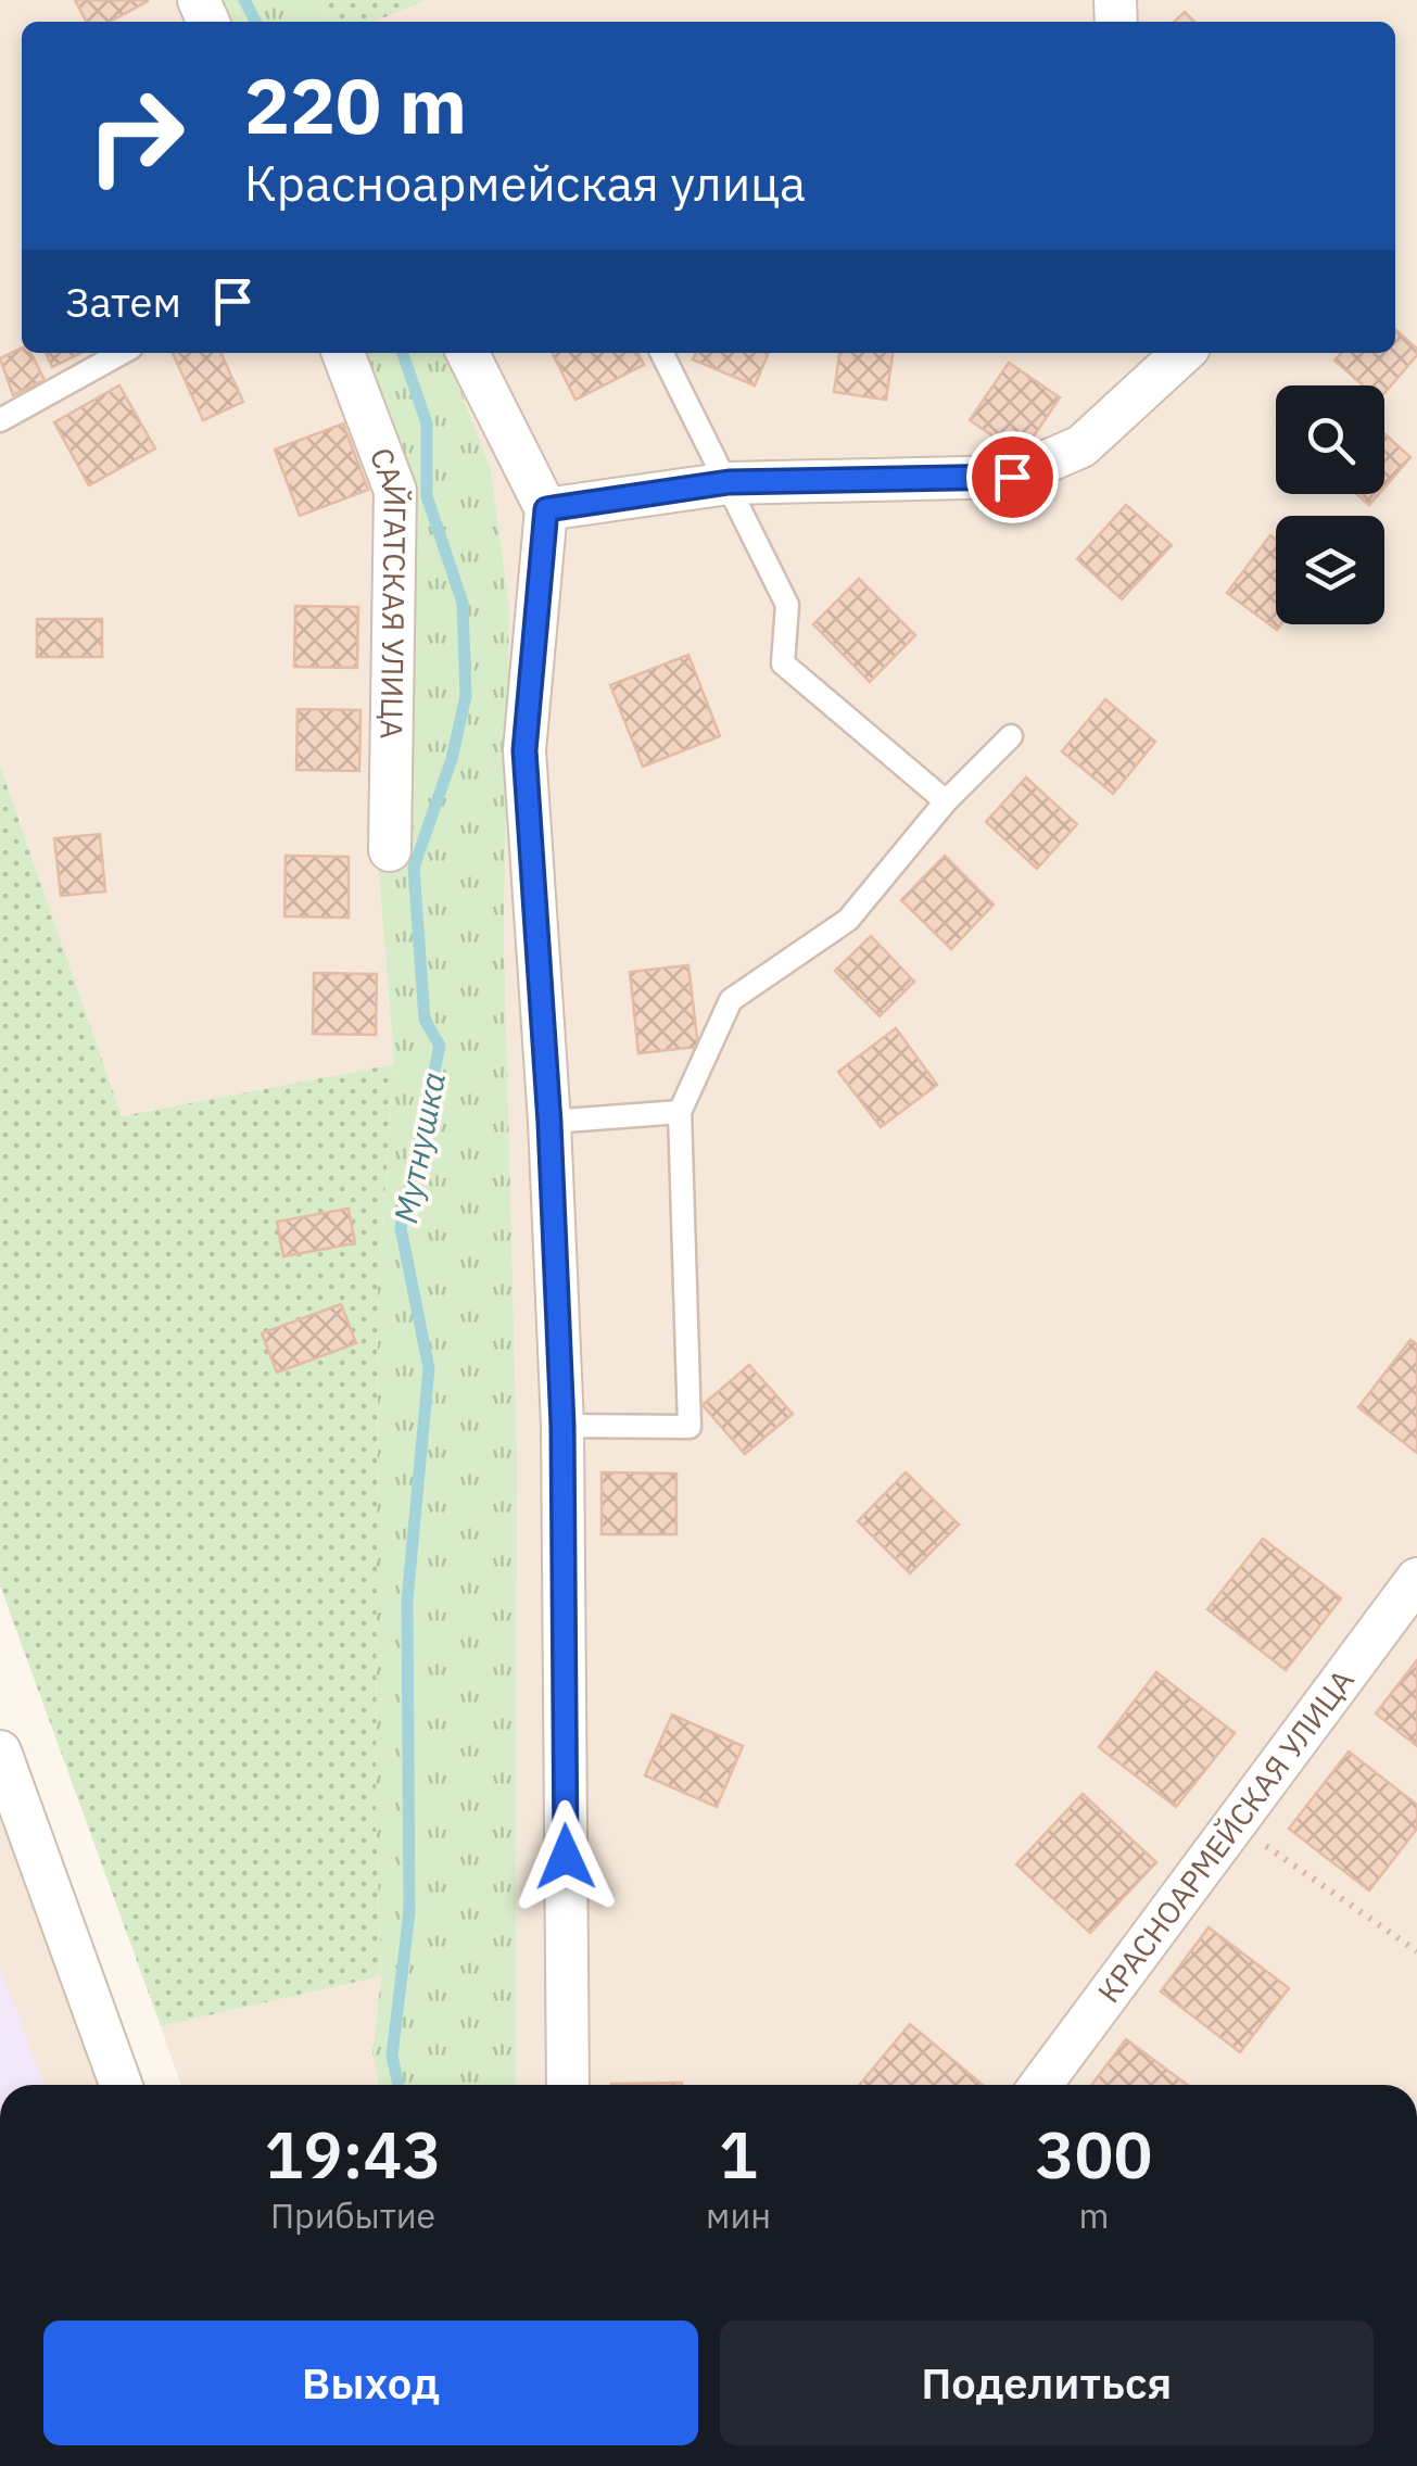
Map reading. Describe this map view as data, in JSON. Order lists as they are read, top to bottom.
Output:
{
  "streets": {
    "street": ["САЙГАТСКАЯ УЛИЦА", "КРАСНОАРМЕЙСКАЯ УЛИЦА"]
  },
  "water": ["Мутнушка"],
  "page": {
    "turn": ["220 m", "Красноармейская улица"],
    "then": "Затем",
    "eta": [
      "19:43",
      "Прибытие",
      "1",
      "мин",
      "300",
      "m"
    ],
    "buttons": ["Выход", "Поделиться"]
  }
}
